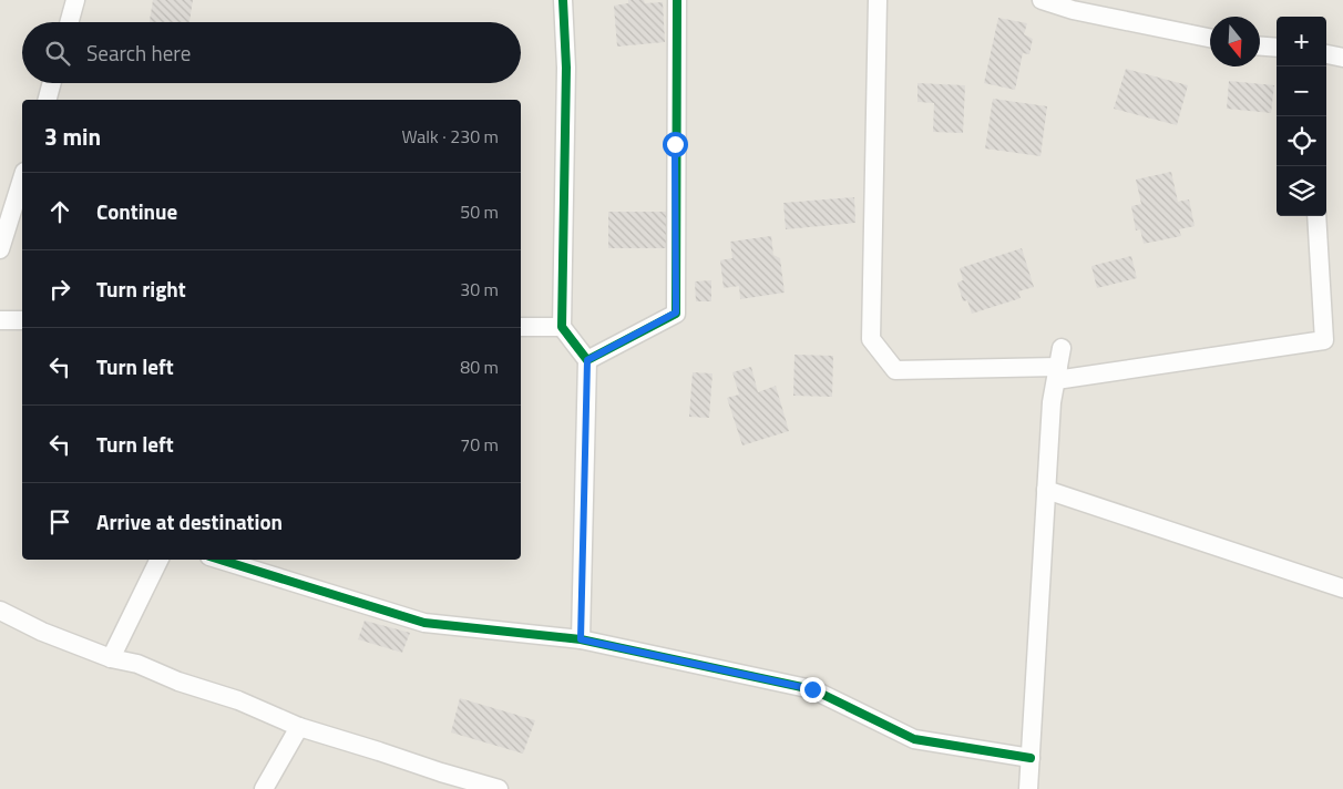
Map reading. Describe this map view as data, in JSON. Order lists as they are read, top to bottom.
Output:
{
  "north": "bottom",
  "page": {
    "map_buttons": ["+", "−"],
    "search": "Search here",
    "heading": ["3 min", "Walk · 230 m"],
    "list": [
      ["Continue", "50 m"],
      ["Turn right", "30 m"],
      ["Turn left", "80 m"],
      ["Turn left", "70 m"],
      "Arrive at destination"
    ]
  }
}
